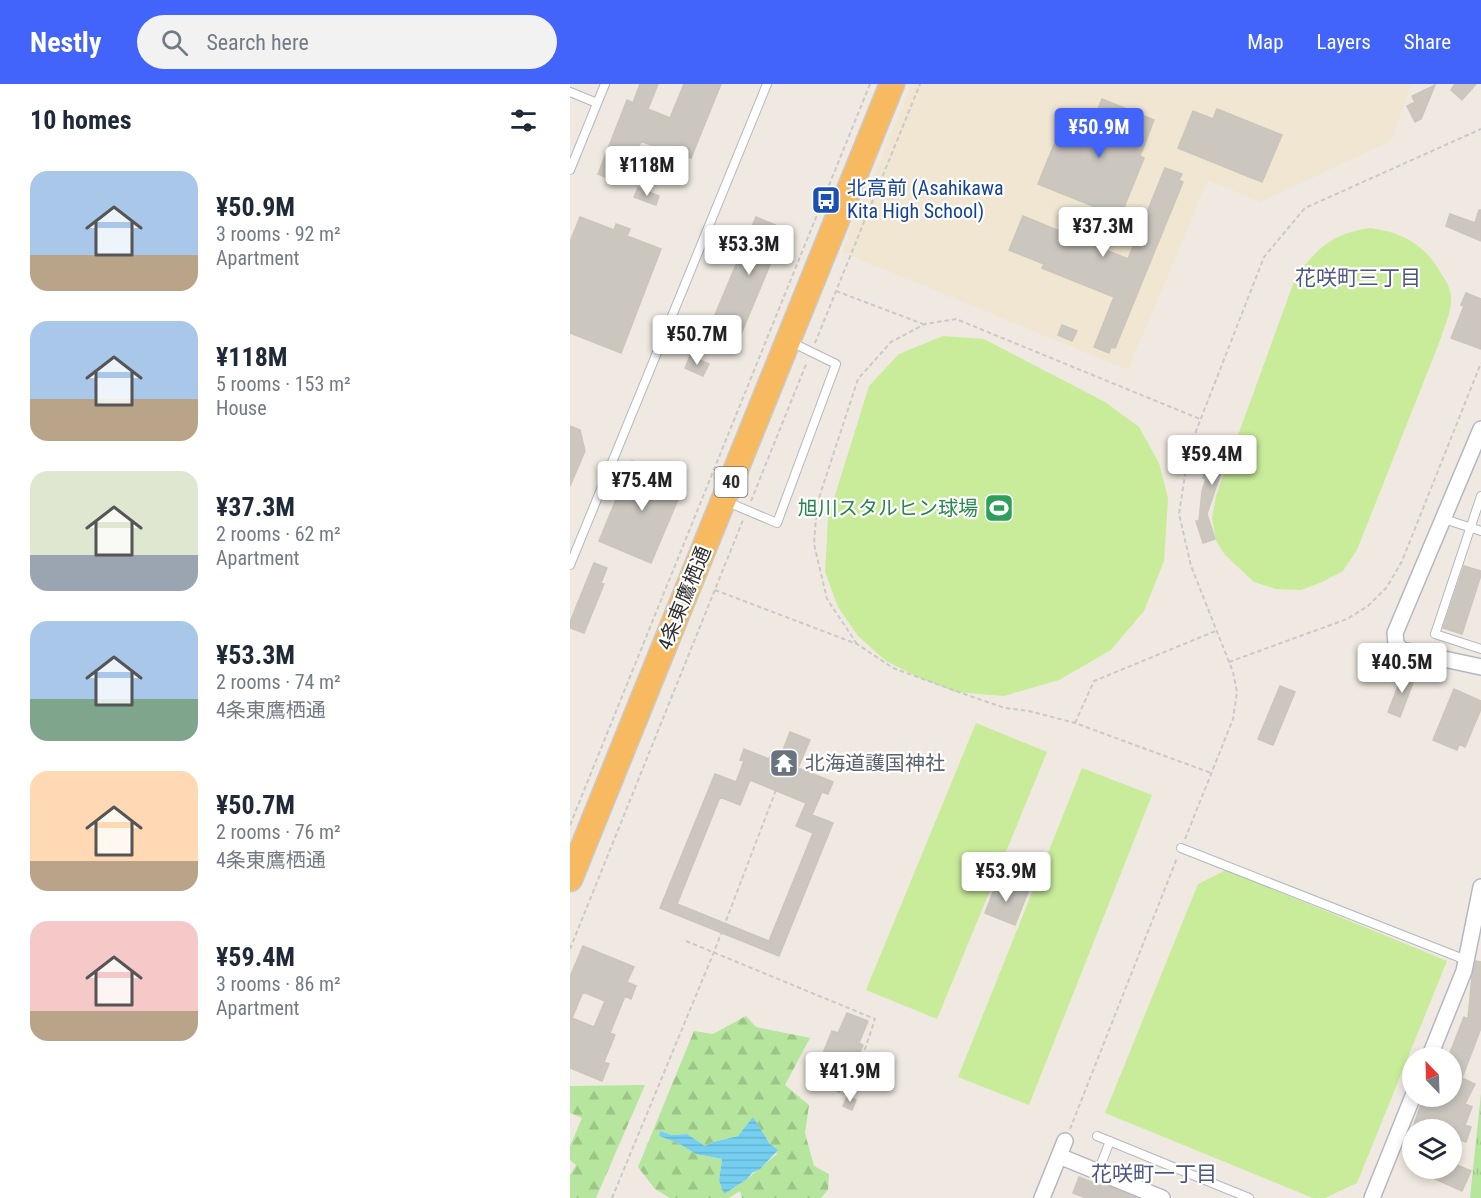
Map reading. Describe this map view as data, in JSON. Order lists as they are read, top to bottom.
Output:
{
  "streets": {
    "highway": ["40", "4条東鷹栖通"]
  },
  "districts": ["花咲町三丁目", "花咲町一丁目"],
  "places": {
    "bus stop": ["北高前 (Asahikawa Kita High School)"],
    "sports": ["旭川スタルヒン球場"],
    "temple": ["北海道護国神社"]
  },
  "north": "top left",
  "page": {
    "header": "Nestly",
    "search": "Search here",
    "nav": ["Map", "Layers", "Share"],
    "heading": "10 homes",
    "price": [
      "¥50.9M",
      "¥118M",
      "¥37.3M",
      "¥53.3M",
      "¥50.7M",
      "¥59.4M",
      "¥75.4M",
      "¥40.5M",
      "¥53.9M",
      "¥41.9M"
    ],
    "list": [
      {
        "name": "¥50.9M",
        "note": "3 rooms · 92 m² · Apartment"
      },
      {
        "name": "¥118M",
        "note": "5 rooms · 153 m² · House"
      },
      {
        "name": "¥37.3M",
        "note": "2 rooms · 62 m² · Apartment"
      },
      {
        "name": "¥53.3M",
        "note": "2 rooms · 74 m² · 4条東鷹栖通"
      },
      {
        "name": "¥50.7M",
        "note": "2 rooms · 76 m² · 4条東鷹栖通"
      },
      {
        "name": "¥59.4M",
        "note": "3 rooms · 86 m² · Apartment"
      }
    ]
  }
}
